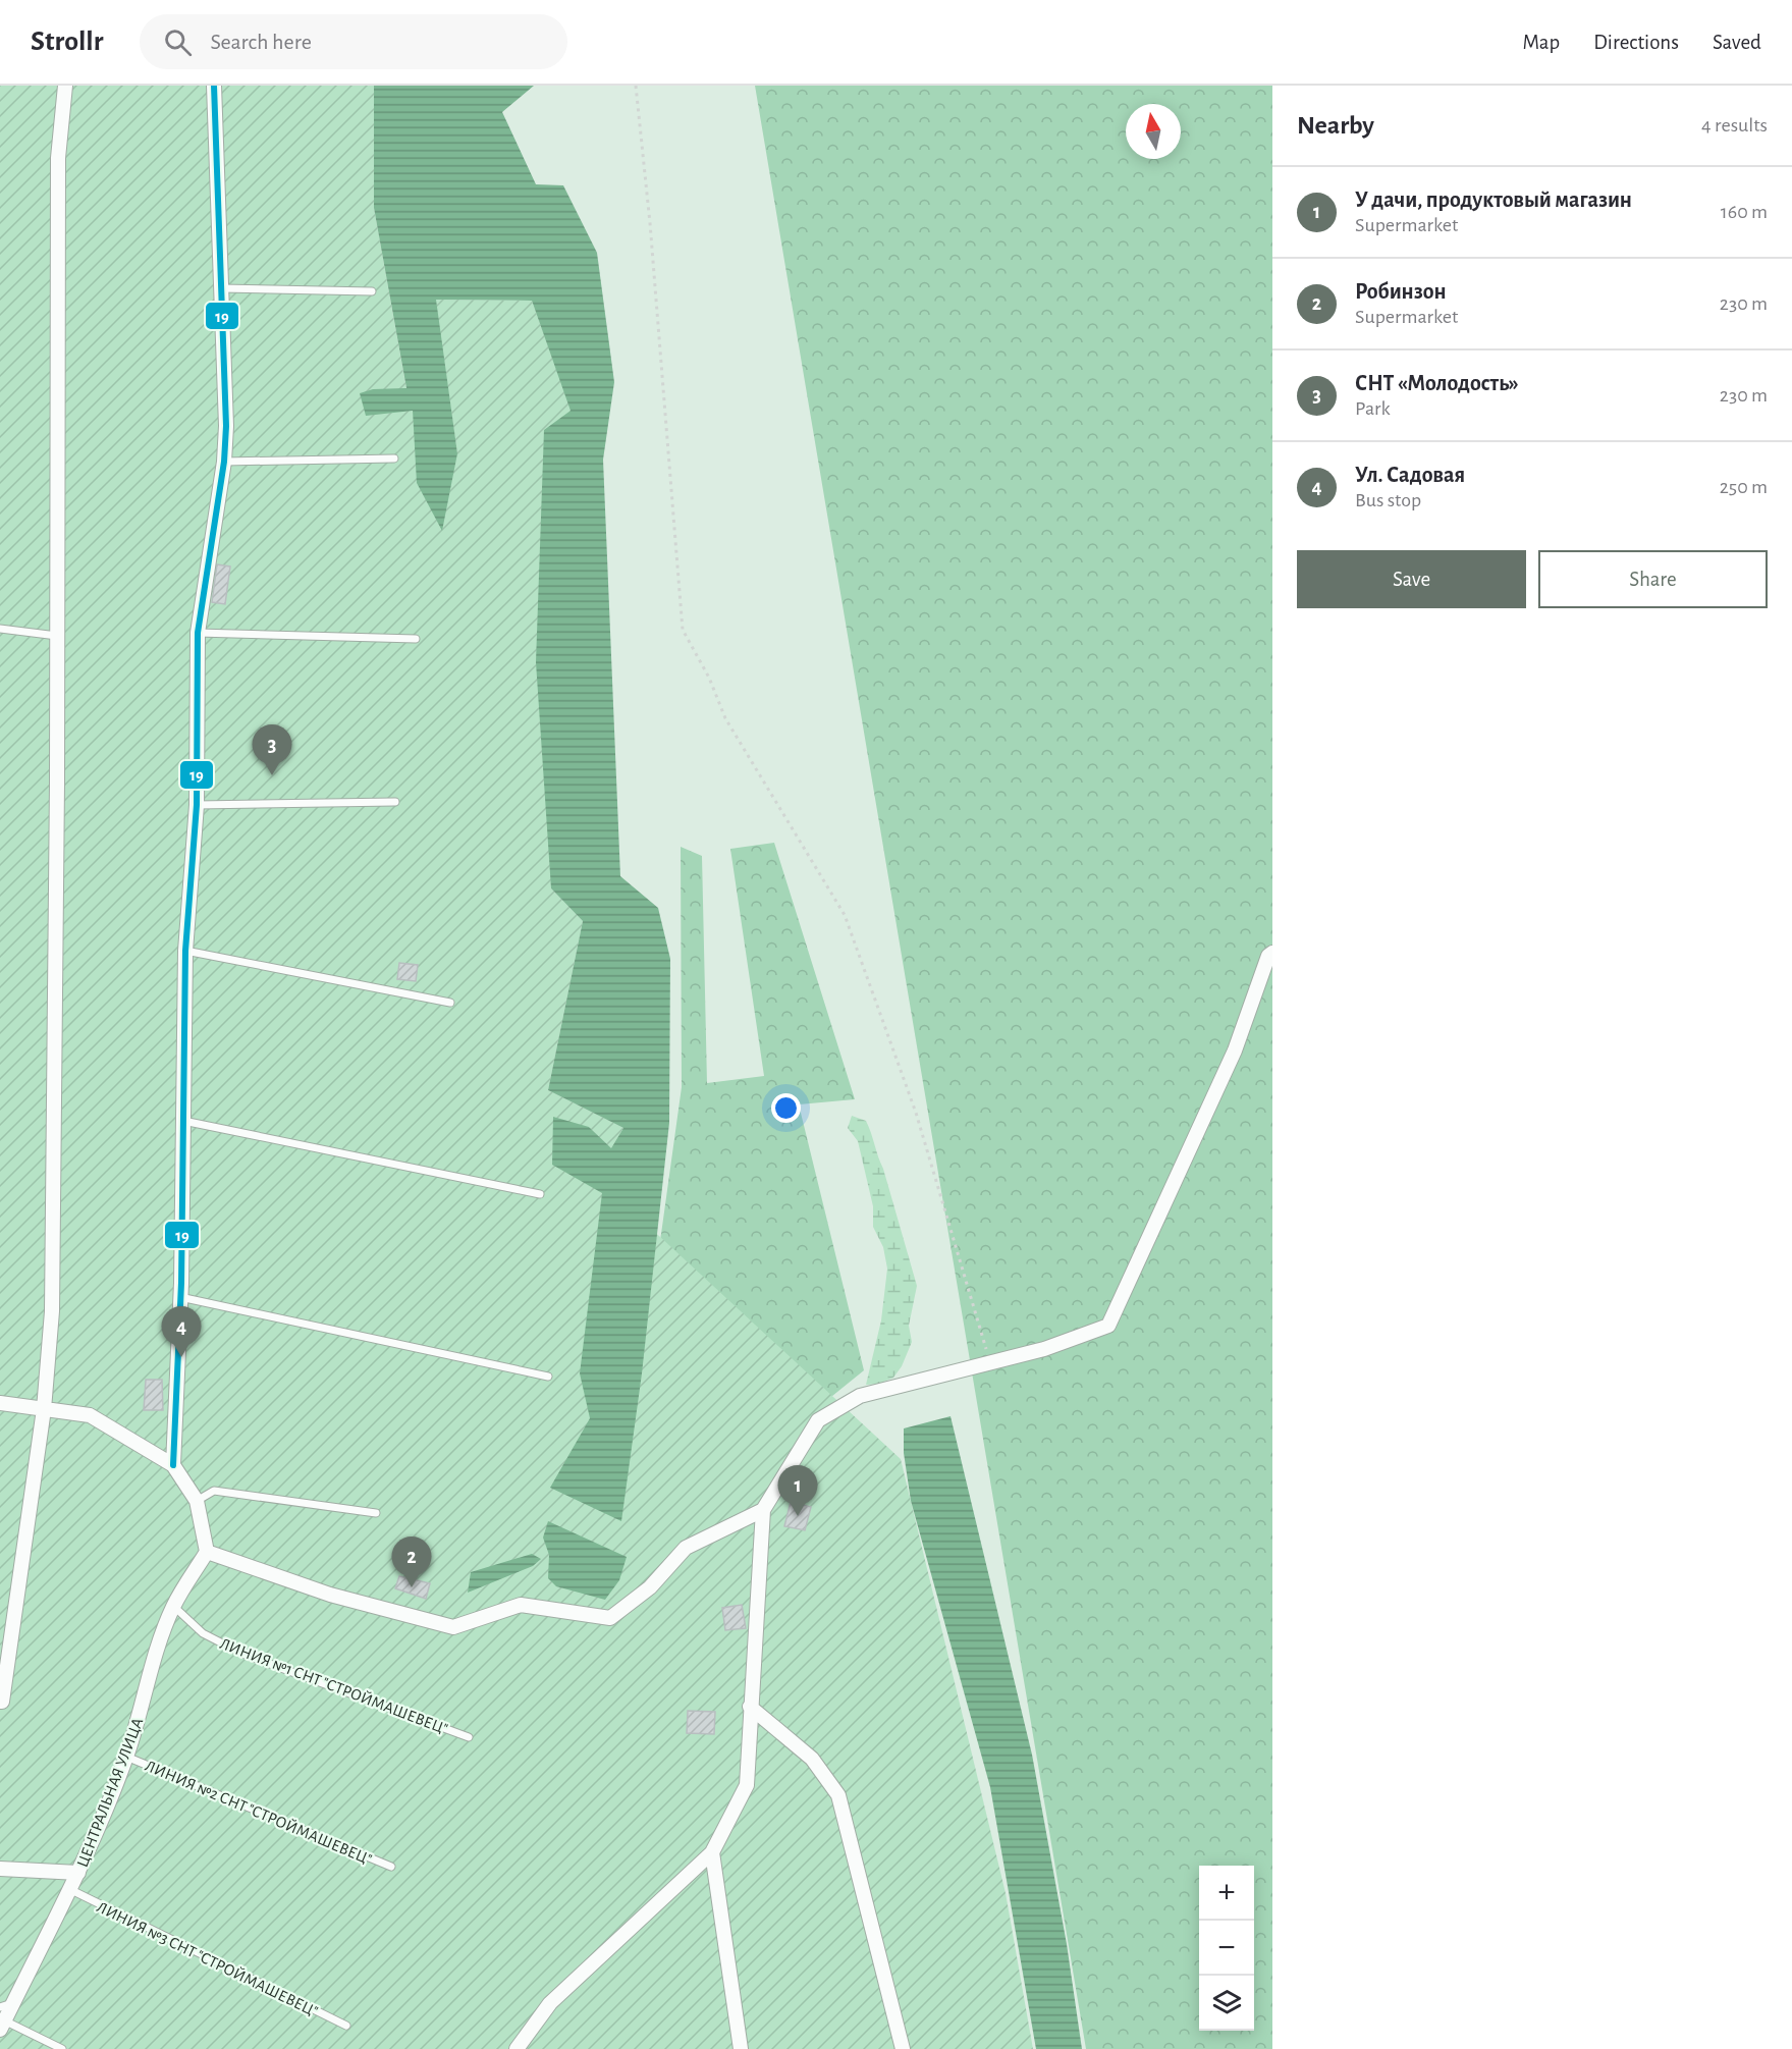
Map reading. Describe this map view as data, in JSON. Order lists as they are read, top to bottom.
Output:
{
  "streets": {
    "street": ["ЦЕНТРАЛЬНАЯ УЛИЦА"],
    "lane": ["ЛИНИЯ №1 СНТ \"СТРОЙМАШЕВЕЦ\"", "ЛИНИЯ №2 СНТ \"СТРОЙМАШЕВЕЦ\"", "ЛИНИЯ №3 СНТ \"СТРОЙМАШЕВЕЦ\""]
  },
  "crossings": [
    ["ЛИНИЯ №1 СНТ \"СТРОЙМАШЕВЕЦ\"", "ЦЕНТРАЛЬНАЯ УЛИЦА"],
    ["ЦЕНТРАЛЬНАЯ УЛИЦА", "ЛИНИЯ №2 СНТ \"СТРОЙМАШЕВЕЦ\""],
    ["ЦЕНТРАЛЬНАЯ УЛИЦА", "ЛИНИЯ №3 СНТ \"СТРОЙМАШЕВЕЦ\""]
  ],
  "lines": ["transit line 19"],
  "north": "top",
  "page": {
    "header": "Strollr",
    "search": "Search here",
    "nav": ["Map", "Directions", "Saved"],
    "heading": ["Nearby", "4 results"],
    "list": [
      {
        "mark": "1",
        "name": "У дачи, продуктовый магазин",
        "note": "Supermarket",
        "value": "160 m"
      },
      {
        "mark": "2",
        "name": "Робинзон",
        "note": "Supermarket",
        "value": "230 m"
      },
      {
        "mark": "3",
        "name": "СНТ «Молодость»",
        "note": "Park",
        "value": "230 m"
      },
      {
        "mark": "4",
        "name": "Ул. Садовая",
        "note": "Bus stop",
        "value": "250 m"
      }
    ],
    "buttons": ["Save", "Share"],
    "pins": [
      "3",
      "4",
      "1",
      "2"
    ],
    "map_buttons": ["+", "−"]
  }
}
